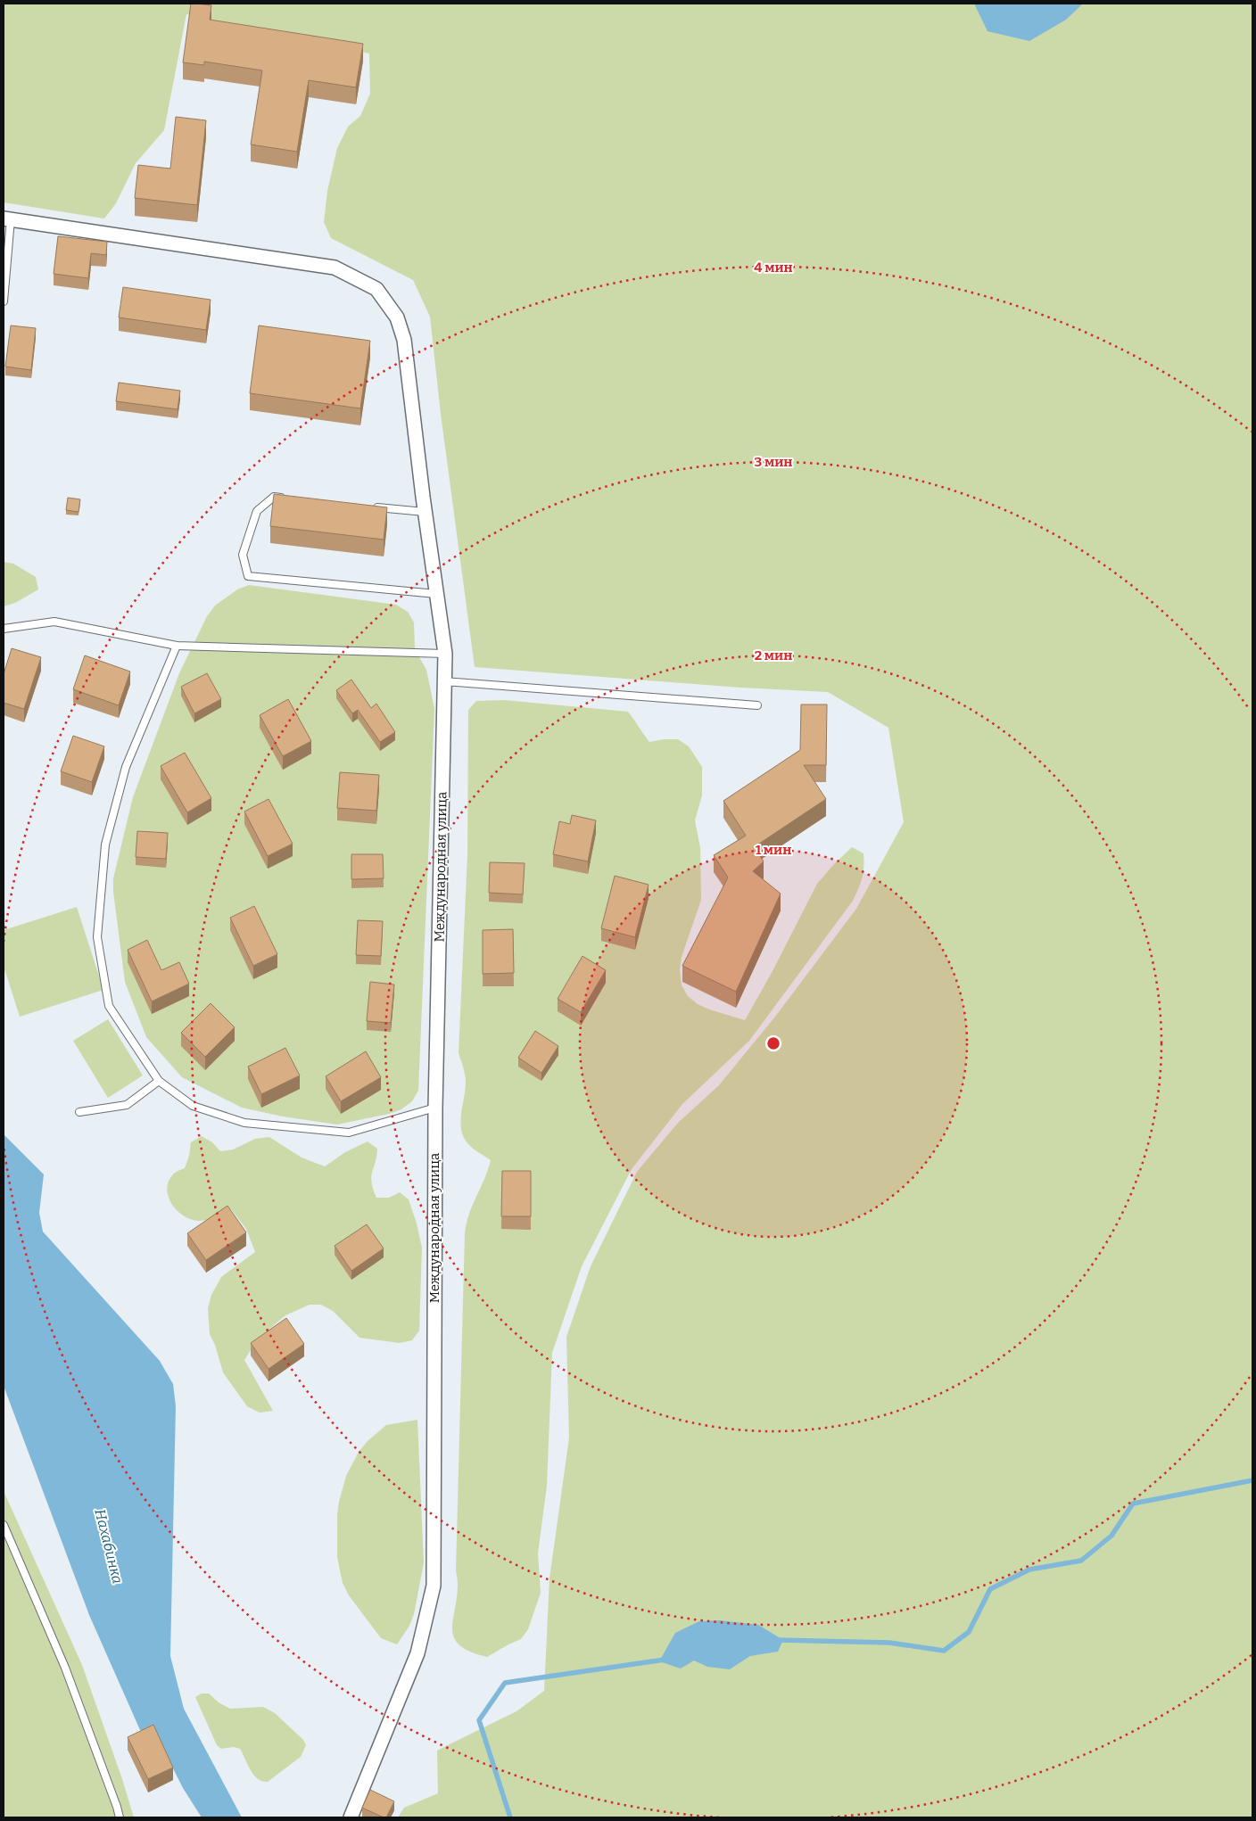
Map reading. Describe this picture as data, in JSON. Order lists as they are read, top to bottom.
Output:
{
  "streets": {
    "street": ["Международная улица"]
  },
  "water": ["Нахабинка"],
  "rings": [
    "4 мин",
    "3 мин",
    "2 мин",
    "1 мин"
  ]
}
